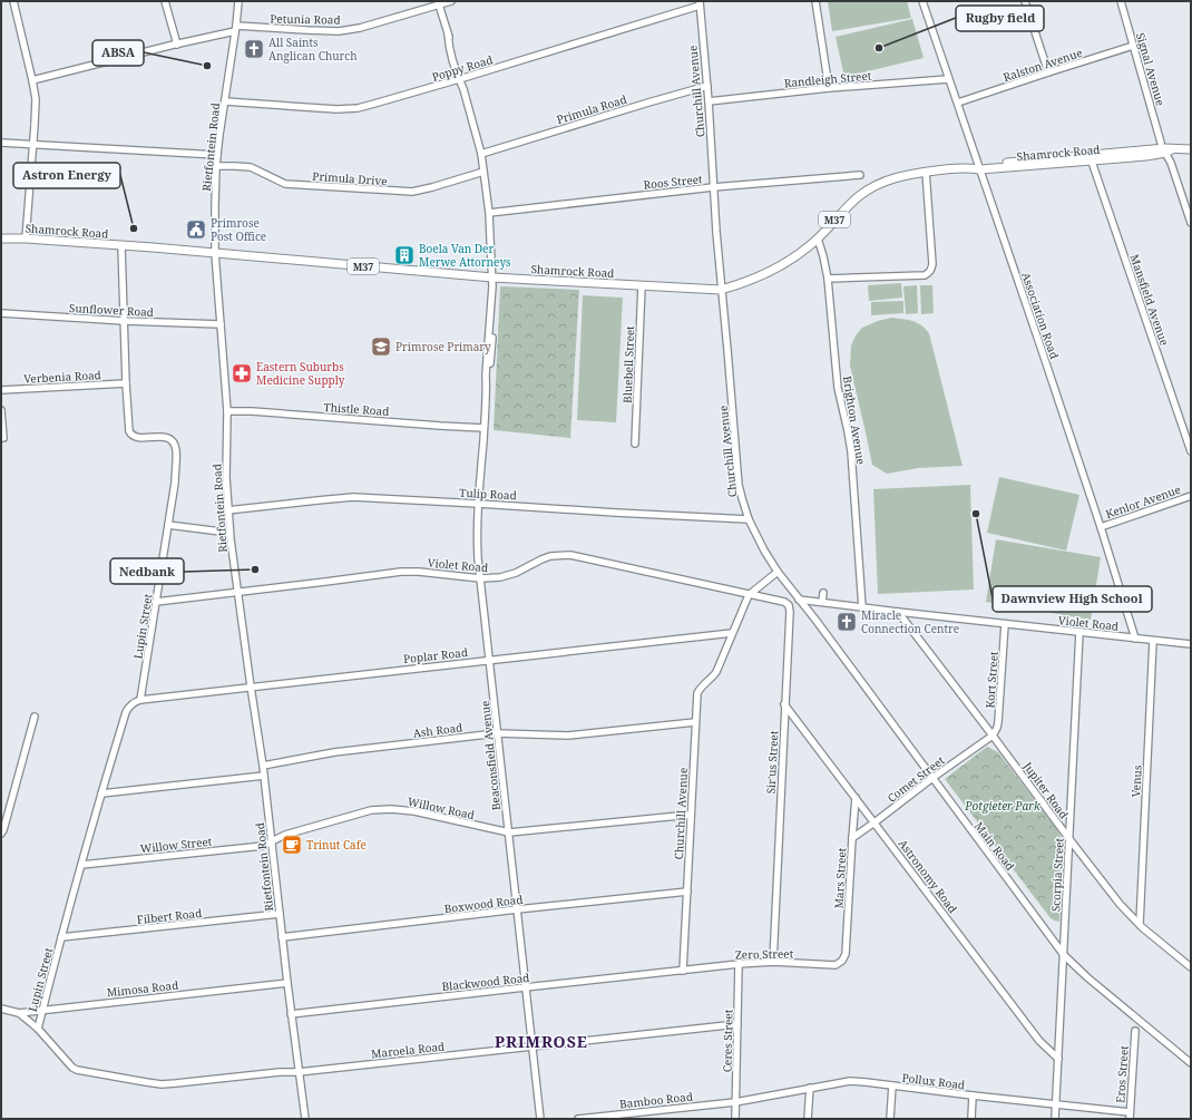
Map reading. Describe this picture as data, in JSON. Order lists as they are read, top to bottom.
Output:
{
  "streets": {
    "main road": ["Shamrock Road", "M37"],
    "street": [
      "Petunia Road",
      "Ralston Avenue",
      "Poppy Road",
      "Signal Avenue",
      "Randleigh Street",
      "Churchill Avenue",
      "Primula Road",
      "Rietfontein Road",
      "Primula Drive",
      "Roos Street",
      "Mansfield Avenue",
      "Sunflower Road",
      "Association Road",
      "Bluebell Street",
      "Verbenia Road",
      "Thistle Road",
      "Brighton Avenue",
      "Tulip Road",
      "Kenlor Avenue",
      "Violet Road",
      "Lupin Street",
      "Poplar Road",
      "Kort Street",
      "Ash Road",
      "Beaconsfield Avenue",
      "Sir'us Street",
      "Comet Street",
      "Venus",
      "Jupiter Road",
      "Willow Road",
      "Willow Street",
      "Main Road",
      "Scorpia Street",
      "Astronomy Road",
      "Mars Street",
      "Boxwood Road",
      "Filbert Road",
      "Zero Street",
      "Blackwood Road",
      "Mimosa Road",
      "Ceres Street",
      "Maroela Road",
      "Eros Street",
      "Pollux Road",
      "Bamboo Road"
    ]
  },
  "crossings": [
    ["Petunia Road", "Rietfontein Road"],
    ["Petunia Road", "Beaconsfield Avenue"],
    ["Ralston Avenue", "Signal Avenue"],
    ["Ralston Avenue", "Association Road"],
    ["Poppy Road", "Churchill Avenue"],
    ["Poppy Road", "Rietfontein Road"],
    ["Poppy Road", "Beaconsfield Avenue"],
    ["Signal Avenue", "Shamrock Road"],
    ["Signal Avenue", "M37"],
    ["Randleigh Street", "Churchill Avenue"],
    ["Randleigh Street", "Association Road"],
    ["Churchill Avenue", "Primula Road"],
    ["Churchill Avenue", "Shamrock Road"],
    ["Churchill Avenue", "Roos Street"],
    ["Churchill Avenue", "Tulip Road"],
    ["Churchill Avenue", "Violet Road"],
    ["Churchill Avenue", "Poplar Road"],
    ["Churchill Avenue", "Ash Road"],
    ["Churchill Avenue", "Sir'us Street"],
    ["Churchill Avenue", "Willow Road"],
    ["Churchill Avenue", "Main Road"],
    ["Churchill Avenue", "Boxwood Road"],
    ["Churchill Avenue", "Zero Street"],
    ["Churchill Avenue", "Blackwood Road"],
    ["Primula Road", "Beaconsfield Avenue"],
    ["Rietfontein Road", "Shamrock Road"],
    ["Rietfontein Road", "Primula Drive"],
    ["Rietfontein Road", "Sunflower Road"],
    ["Rietfontein Road", "Thistle Road"],
    ["Rietfontein Road", "Tulip Road"],
    ["Rietfontein Road", "Violet Road"],
    ["Rietfontein Road", "Poplar Road"],
    ["Rietfontein Road", "Ash Road"],
    ["Rietfontein Road", "Willow Road"],
    ["Rietfontein Road", "Willow Street"],
    ["Rietfontein Road", "Boxwood Road"],
    ["Rietfontein Road", "Filbert Road"],
    ["Rietfontein Road", "Blackwood Road"],
    ["Rietfontein Road", "Mimosa Road"],
    ["Rietfontein Road", "Maroela Road"],
    ["Shamrock Road", "M37"],
    ["Shamrock Road", "Mansfield Avenue"],
    ["Shamrock Road", "Association Road"],
    ["Shamrock Road", "Bluebell Street"],
    ["Shamrock Road", "Brighton Avenue"],
    ["Shamrock Road", "Lupin Street"],
    ["Shamrock Road", "Beaconsfield Avenue"],
    ["Primula Drive", "Beaconsfield Avenue"],
    ["Roos Street", "Beaconsfield Avenue"],
    ["Sunflower Road", "Lupin Street"],
    ["Association Road", "Kenlor Avenue"],
    ["Association Road", "Violet Road"],
    ["Verbenia Road", "Lupin Street"],
    ["Thistle Road", "Beaconsfield Avenue"],
    ["Brighton Avenue", "Violet Road"],
    ["Tulip Road", "Beaconsfield Avenue"],
    ["Violet Road", "Lupin Street"],
    ["Violet Road", "Kort Street"],
    ["Violet Road", "Beaconsfield Avenue"],
    ["Violet Road", "Sir'us Street"],
    ["Violet Road", "Venus"],
    ["Violet Road", "Jupiter Road"],
    ["Violet Road", "Main Road"],
    ["Violet Road", "Scorpia Street"],
    ["Lupin Street", "Poplar Road"],
    ["Lupin Street", "Willow Street"],
    ["Lupin Street", "Filbert Road"],
    ["Lupin Street", "Mimosa Road"],
    ["Lupin Street", "Maroela Road"],
    ["Poplar Road", "Beaconsfield Avenue"],
    ["Kort Street", "Comet Street"],
    ["Kort Street", "Jupiter Road"],
    ["Ash Road", "Beaconsfield Avenue"],
    ["Beaconsfield Avenue", "Willow Road"],
    ["Beaconsfield Avenue", "Boxwood Road"],
    ["Beaconsfield Avenue", "Blackwood Road"],
    ["Beaconsfield Avenue", "Maroela Road"],
    ["Sir'us Street", "Astronomy Road"],
    ["Sir'us Street", "Zero Street"],
    ["Comet Street", "Jupiter Road"],
    ["Comet Street", "Main Road"],
    ["Comet Street", "Astronomy Road"],
    ["Comet Street", "Mars Street"],
    ["Venus", "Jupiter Road"],
    ["Jupiter Road", "Scorpia Street"],
    ["Willow Road", "Willow Street"],
    ["Main Road", "Scorpia Street"],
    ["Scorpia Street", "Astronomy Road"],
    ["Scorpia Street", "Pollux Road"],
    ["Astronomy Road", "Mars Street"],
    ["Mars Street", "Zero Street"],
    ["Zero Street", "Blackwood Road"],
    ["Zero Street", "Ceres Street"],
    ["Ceres Street", "Maroela Road"],
    ["Ceres Street", "Pollux Road"],
    ["Ceres Street", "Bamboo Road"],
    ["Eros Street", "Pollux Road"],
    ["Pollux Road", "Bamboo Road"]
  ],
  "districts": ["PRIMROSE"],
  "parks": ["Potgieter Park"],
  "places": {
    "other": [
      "Rugby field",
      "ABSA",
      "Astron Energy",
      "Dawnview High School",
      "Nedbank"
    ],
    "church": ["All Saints Anglican Church", "Miracle Connection Centre"],
    "public building": ["Primrose Post Office"],
    "building": ["Boela Van Der Merwe Attorneys"],
    "school or university": ["Primrose Primary"],
    "pharmacy": ["Eastern Suburbs Medicine Supply"],
    "cafe": ["Trinut Cafe"]
  }
}
